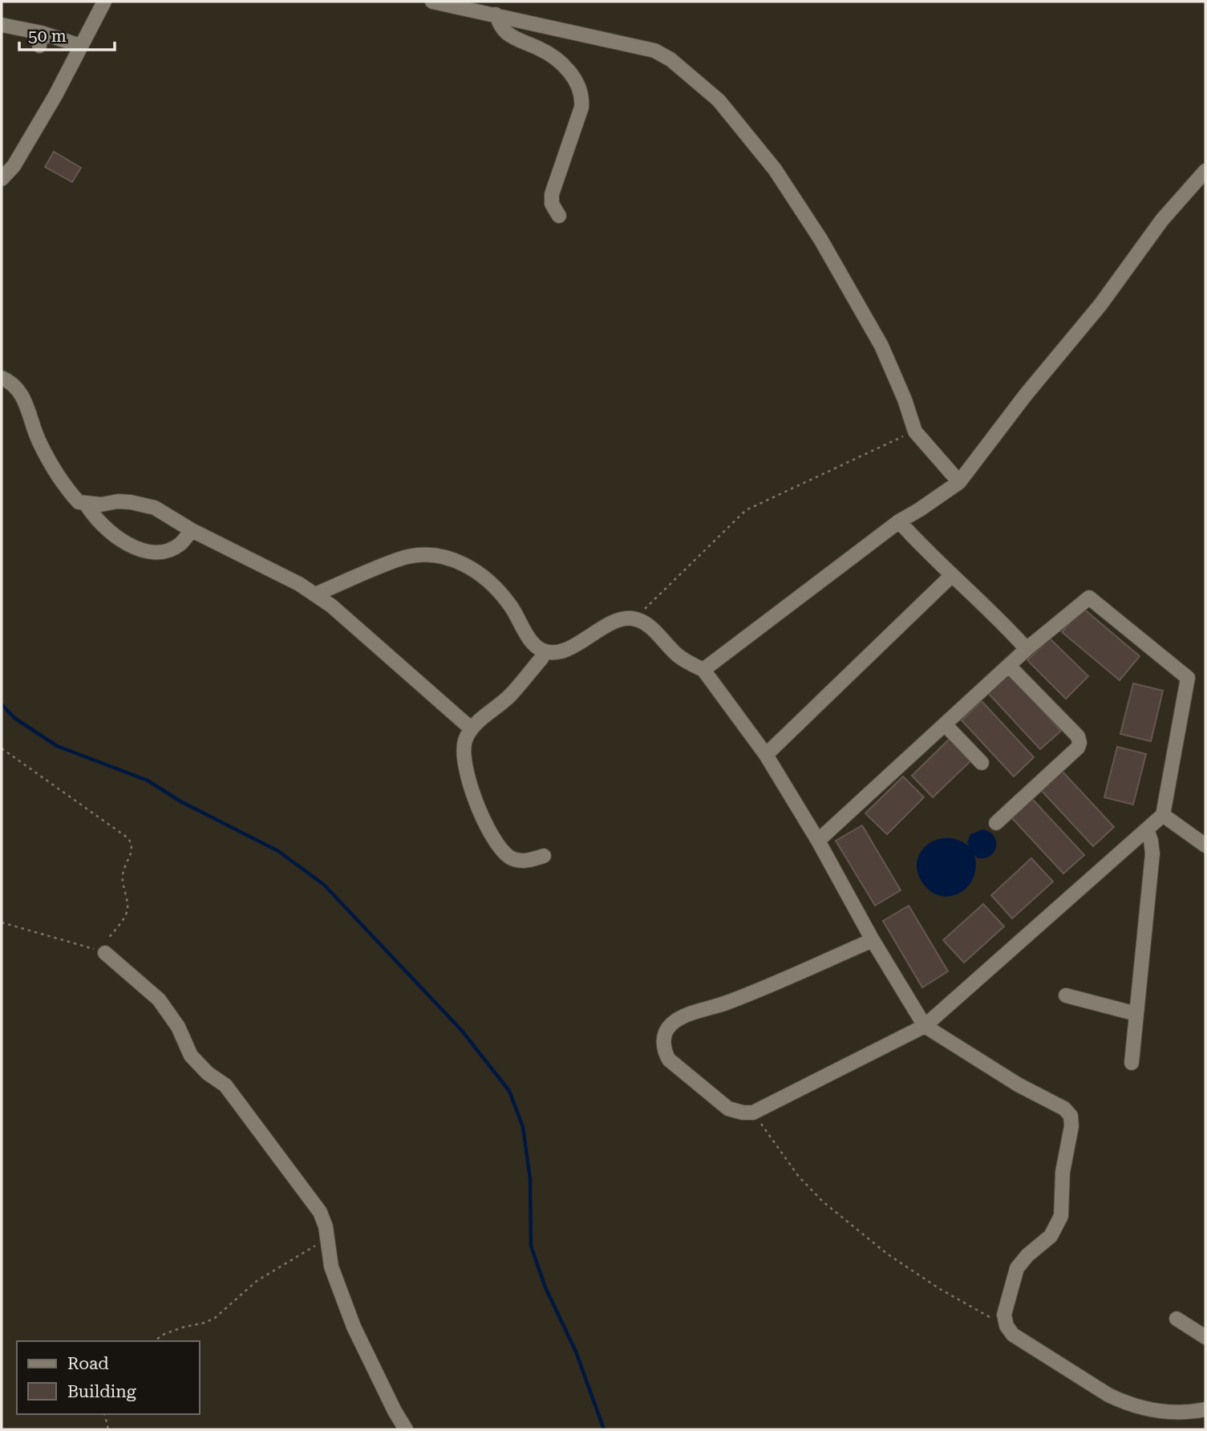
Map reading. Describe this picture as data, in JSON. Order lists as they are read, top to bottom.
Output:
{
  "legend": ["Road", "Building"],
  "scale_bar": "50 m"
}
